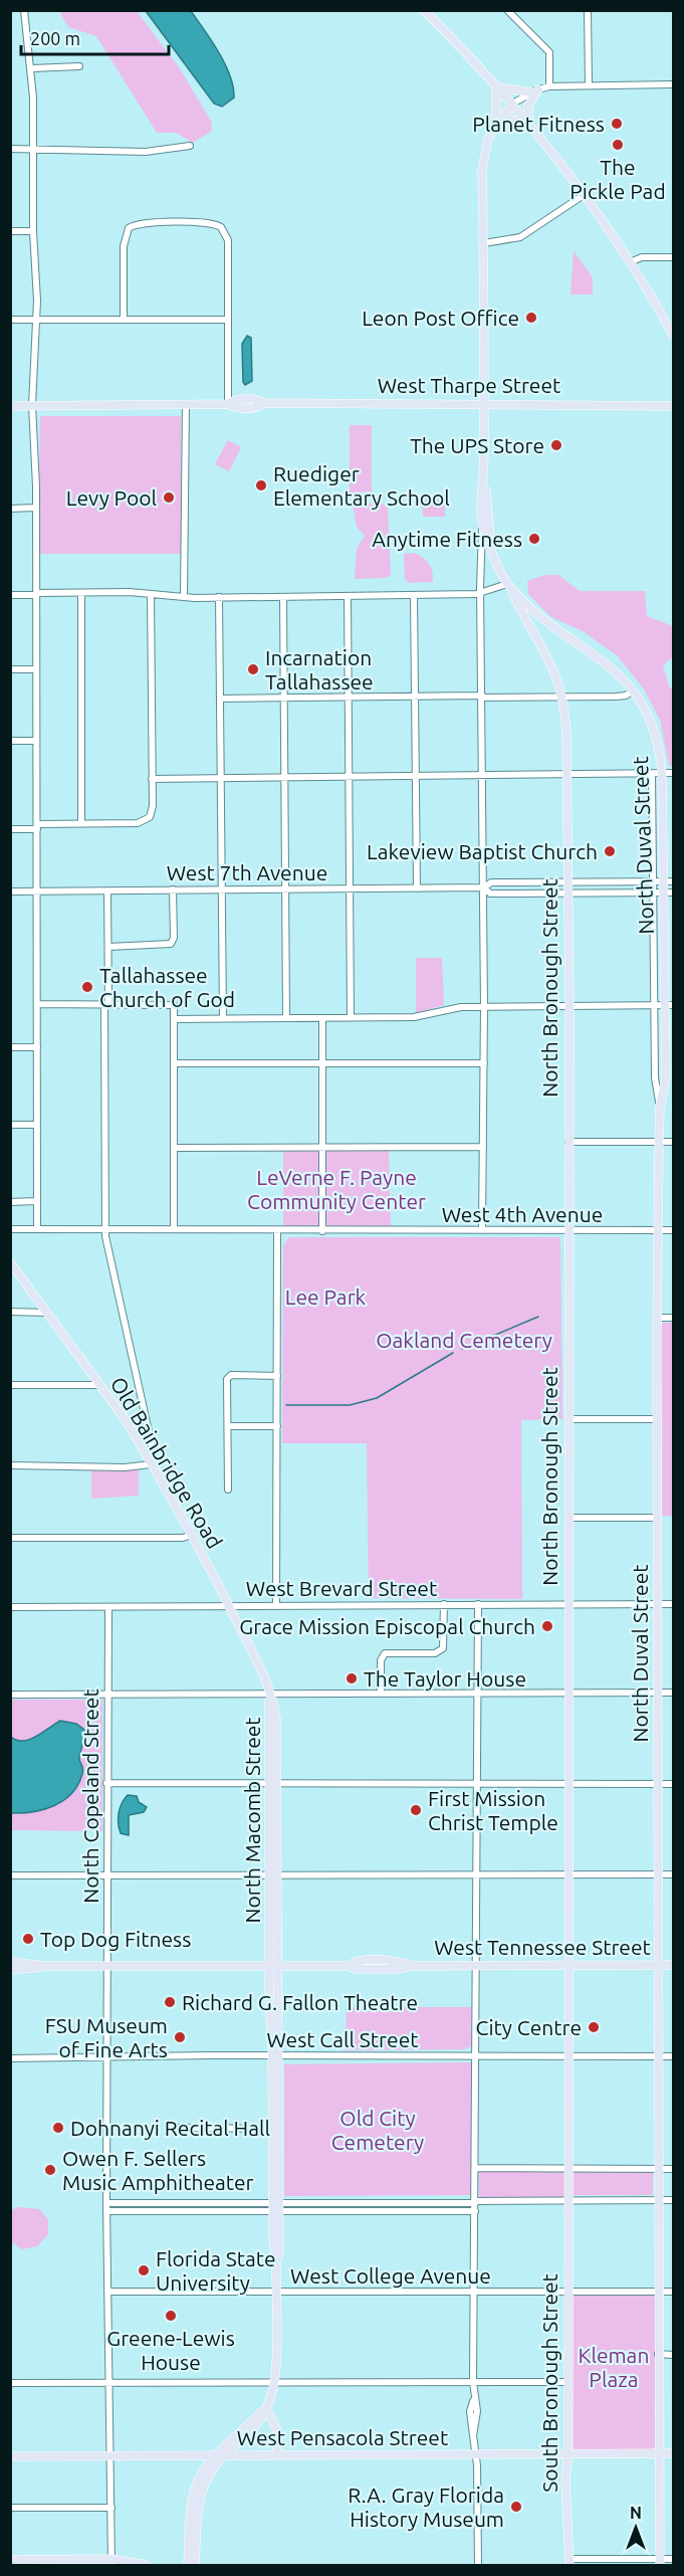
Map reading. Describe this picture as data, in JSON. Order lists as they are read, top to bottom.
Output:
{
  "streets": {
    "main road": [
      "West Tharpe Street",
      "North Duval Street",
      "North Bronough Street",
      "Old Bainbridge Road",
      "North Macomb Street",
      "West Tennessee Street",
      "South Bronough Street",
      "West Pensacola Street"
    ],
    "street": [
      "West 7th Avenue",
      "West 4th Avenue",
      "West Brevard Street",
      "North Copeland Street",
      "West Call Street",
      "West College Avenue"
    ]
  },
  "crossings": [
    ["North Duval Street", "West 7th Avenue"],
    ["North Duval Street", "North Bronough Street"],
    ["North Duval Street", "West 4th Avenue"],
    ["North Duval Street", "West Brevard Street"],
    ["North Duval Street", "West Tennessee Street"],
    ["North Duval Street", "West Call Street"],
    ["North Duval Street", "West College Avenue"],
    ["North Duval Street", "West Pensacola Street"],
    ["West 7th Avenue", "North Bronough Street"],
    ["North Bronough Street", "West 4th Avenue"],
    ["North Bronough Street", "West Brevard Street"],
    ["North Bronough Street", "West Tennessee Street"],
    ["North Bronough Street", "West Call Street"],
    ["North Bronough Street", "South Bronough Street"],
    ["Old Bainbridge Road", "West Brevard Street"],
    ["Old Bainbridge Road", "North Macomb Street"],
    ["West Brevard Street", "North Copeland Street"],
    ["North Copeland Street", "West Tennessee Street"],
    ["North Copeland Street", "West Call Street"],
    ["North Copeland Street", "West College Avenue"],
    ["North Copeland Street", "West Pensacola Street"],
    ["North Macomb Street", "West Tennessee Street"],
    ["North Macomb Street", "West Call Street"],
    ["North Macomb Street", "West College Avenue"],
    ["North Macomb Street", "West Pensacola Street"],
    ["West College Avenue", "South Bronough Street"],
    ["South Bronough Street", "West Pensacola Street"]
  ],
  "parks": [
    "LeVerne F. Payne Community Center",
    "Lee Park",
    "Oakland Cemetery",
    "Old City Cemetery",
    "Kleman Plaza"
  ],
  "places": [
    "Planet Fitness",
    "The Pickle Pad",
    "Leon Post Office",
    "The UPS Store",
    "Ruediger Elementary School",
    "Levy Pool",
    "Anytime Fitness",
    "Incarnation Tallahassee",
    "Lakeview Baptist Church",
    "Tallahassee Church of God",
    "Grace Mission Episcopal Church",
    "The Taylor House",
    "First Mission Christ Temple",
    "Top Dog Fitness",
    "Richard G. Fallon Theatre",
    "City Centre",
    "FSU Museum of Fine Arts",
    "Dohnanyi Recital Hall",
    "Owen F. Sellers Music Amphitheater",
    "Florida State University",
    "Greene-Lewis House",
    "R.A. Gray Florida History Museum"
  ],
  "scale_bar": "200 m",
  "north": "top"
}
